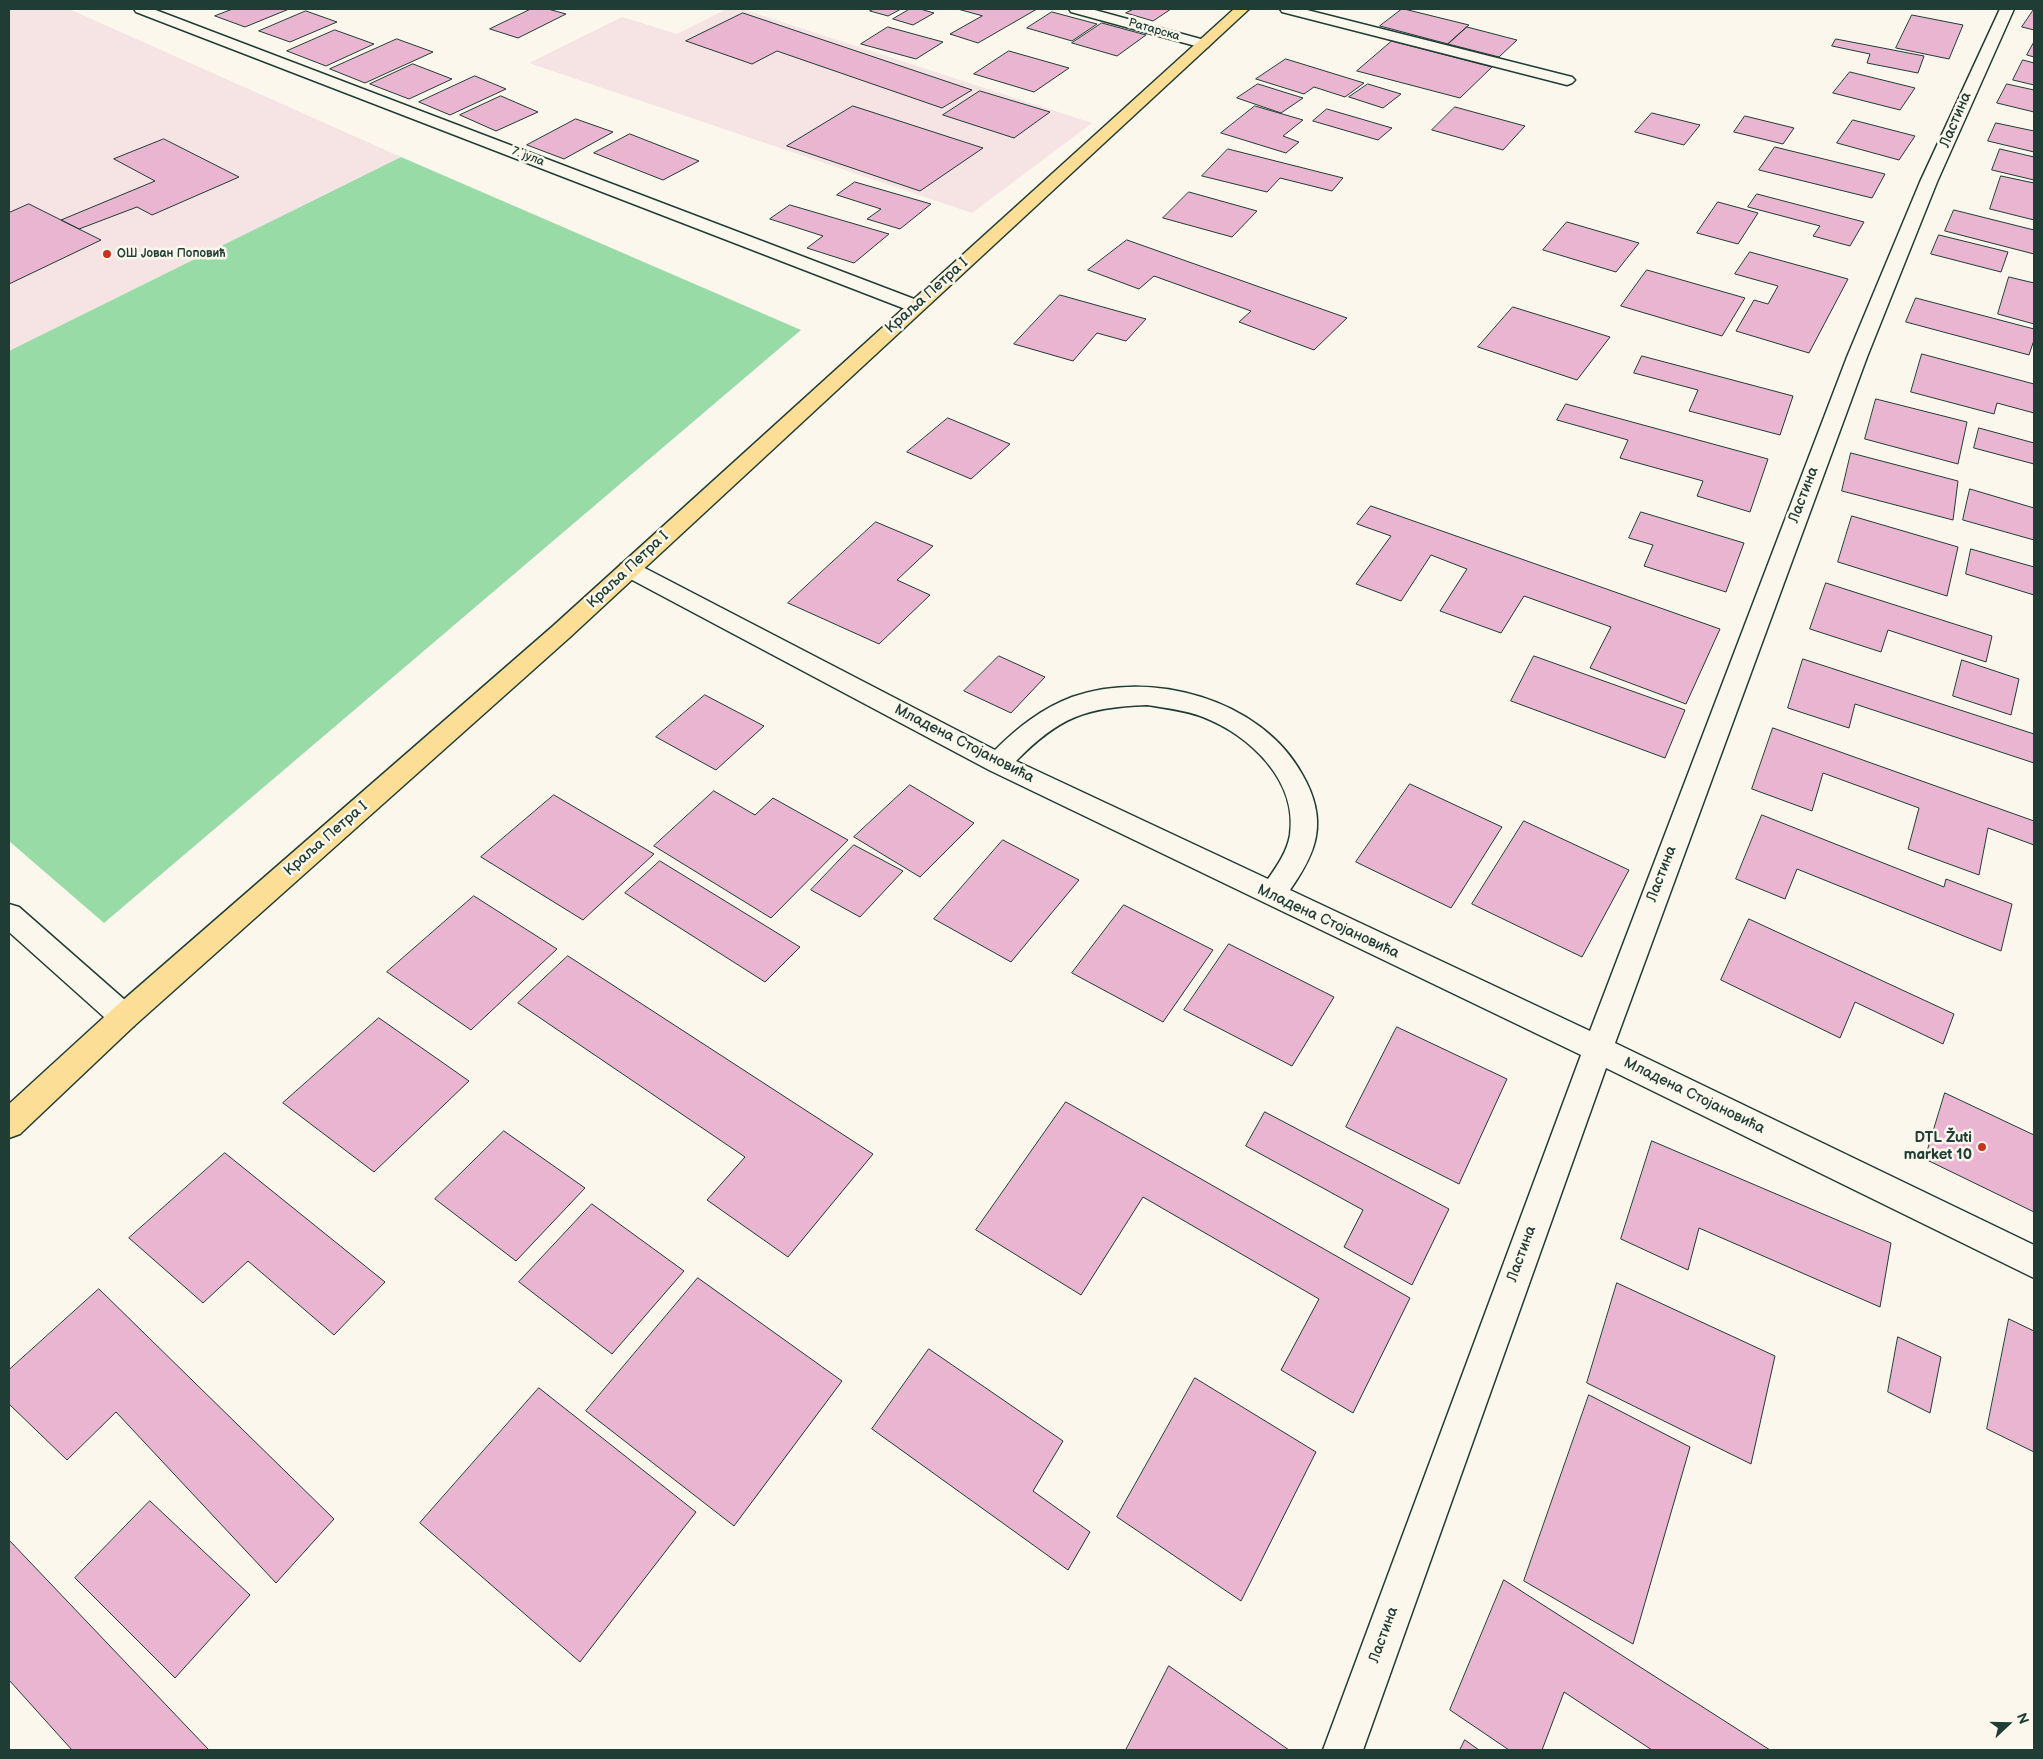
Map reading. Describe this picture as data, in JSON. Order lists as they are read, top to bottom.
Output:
{
  "streets": {
    "main road": ["Краља Петра I"],
    "street": [
      "Ратарска",
      "Ластина",
      "7. јула",
      "Младена Стојановића"
    ]
  },
  "crossings": [
    ["Ратарска", "Краља Петра I"],
    ["Ластина", "Младена Стојановића"],
    ["7. јула", "Краља Петра I"],
    ["Краља Петра I", "Младена Стојановића"]
  ],
  "places": ["ОШ Јован Поповић", "DTL Žuti market 10"],
  "north": "right"
}
